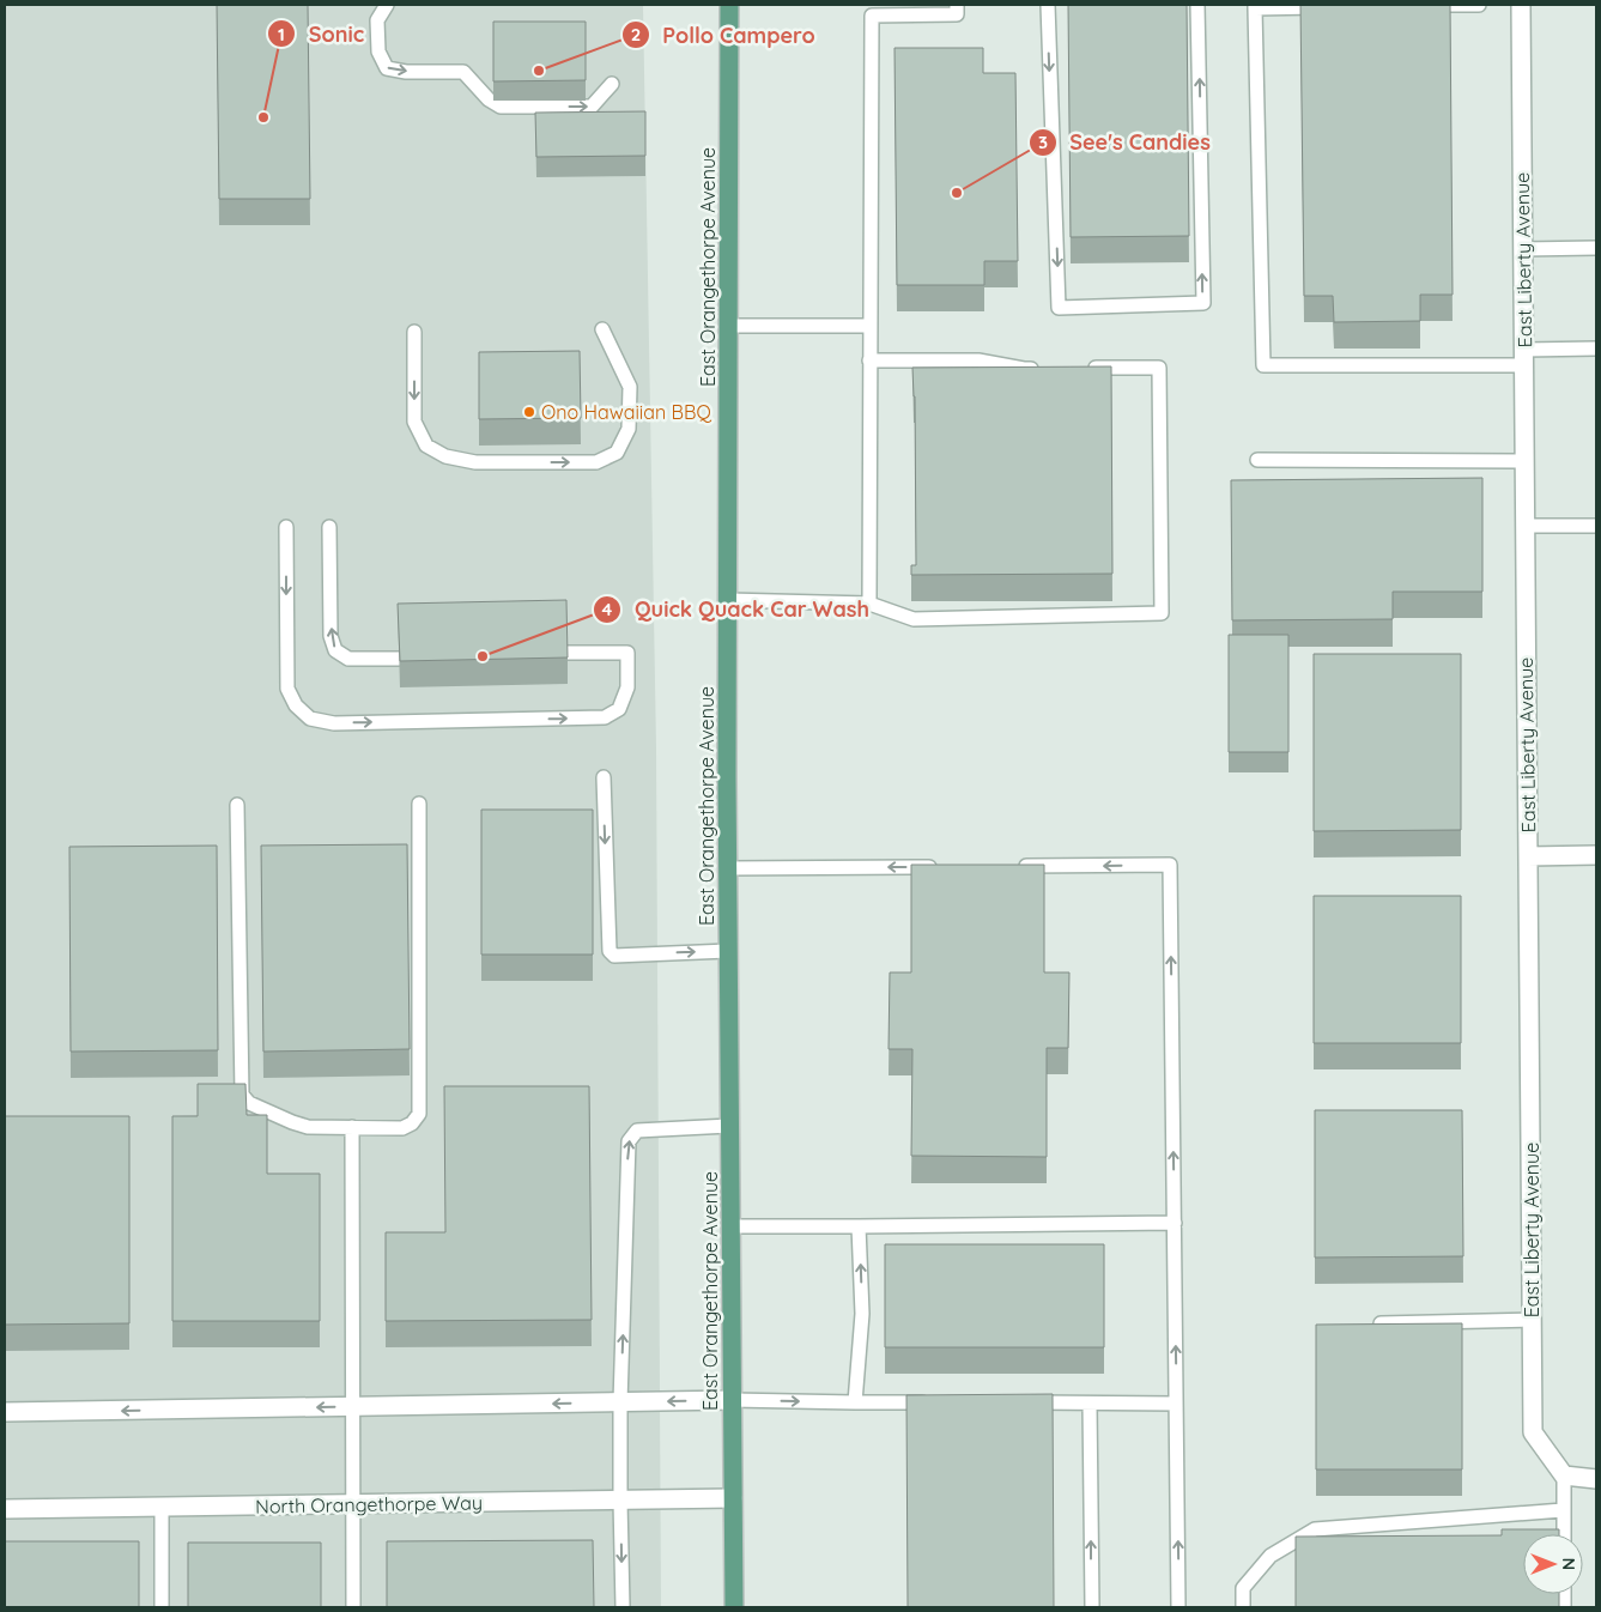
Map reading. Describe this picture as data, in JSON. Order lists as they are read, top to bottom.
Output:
{
  "streets": {
    "main road": ["East Orangethorpe Avenue"],
    "street": ["East Liberty Avenue", "North Orangethorpe Way"]
  },
  "crossings": [
    ["East Orangethorpe Avenue", "North Orangethorpe Way"]
  ],
  "places": [
    "Pollo Campero",
    "Sonic",
    "See's Candies",
    "Ono Hawaiian BBQ",
    "Quick Quack Car Wash"
  ],
  "north": "right"
}
